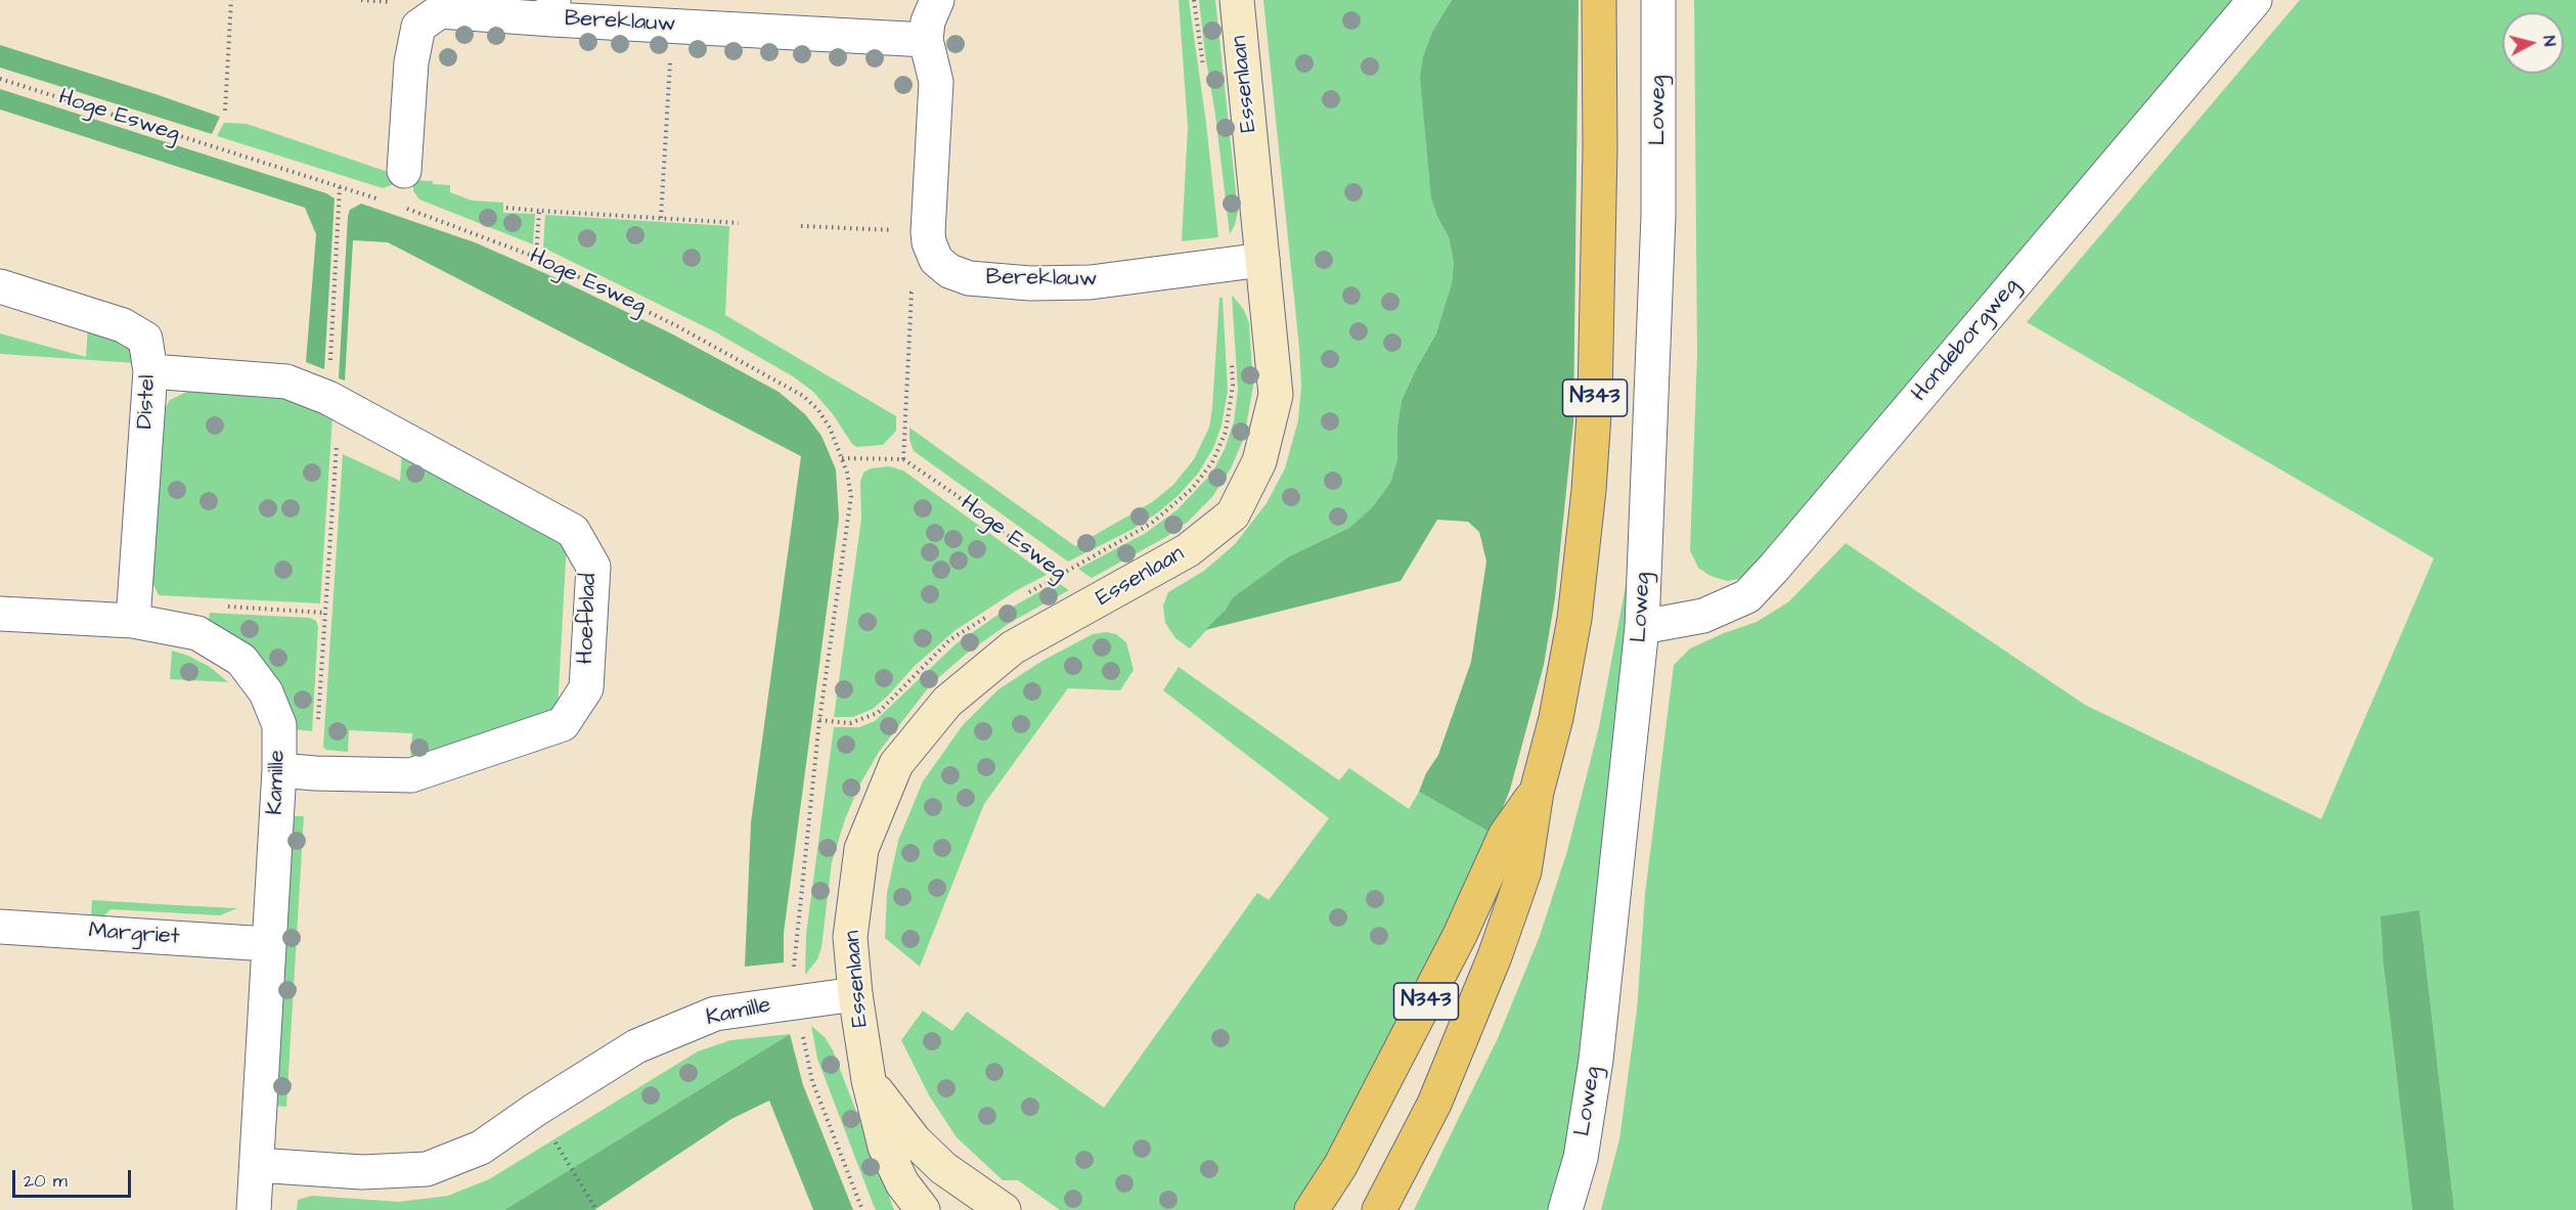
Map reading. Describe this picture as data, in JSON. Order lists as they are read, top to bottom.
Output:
{
  "streets": {
    "main road": ["N343"],
    "street": [
      "Bereklauw",
      "Essenlaan",
      "Loweg",
      "Hondeborgweg",
      "Distel",
      "Hoefblad",
      "Kamille",
      "Margriet"
    ],
    "path": ["Hoge Esweg"]
  },
  "crossings": [
    ["Bereklauw", "Essenlaan"],
    ["Essenlaan", "Hoge Esweg"],
    ["Essenlaan", "Kamille"],
    ["Loweg", "Hondeborgweg"],
    ["Distel", "Hoefblad"],
    ["Distel", "Kamille"],
    ["Hoefblad", "Kamille"],
    ["Kamille", "Margriet"]
  ],
  "scale_bar": "20 m",
  "north": "right"
}
